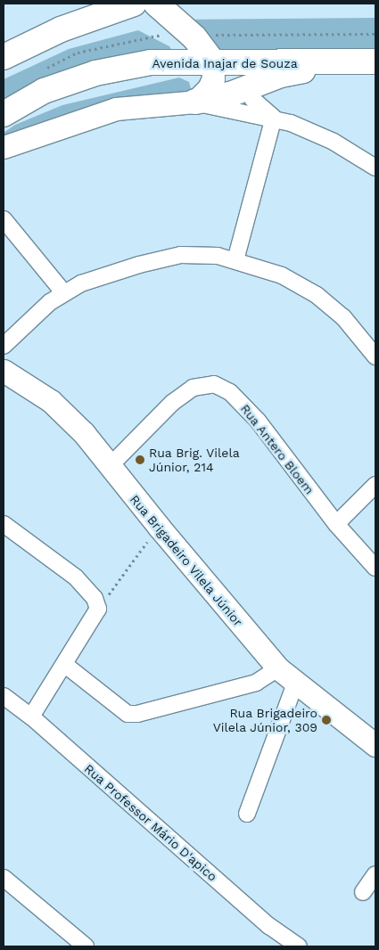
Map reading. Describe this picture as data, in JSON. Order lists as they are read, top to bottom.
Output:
{
  "streets": {
    "main road": ["Avenida Inajar de Souza"],
    "street": ["Rua Antero Bloem", "Rua Brigadeiro Vilela Júnior", "Rua Professor Mário D'apico"]
  },
  "crossings": [
    ["Rua Antero Bloem", "Rua Brigadeiro Vilela Júnior"]
  ],
  "places": ["Rua Brig. Vilela Júnior, 214", "Rua Brigadeiro Vilela Júnior, 309"]
}
